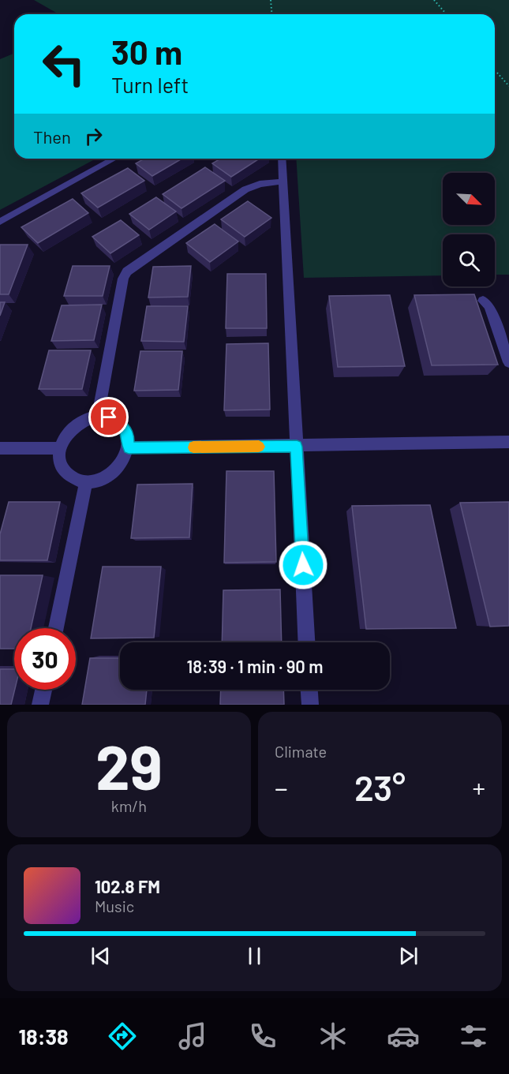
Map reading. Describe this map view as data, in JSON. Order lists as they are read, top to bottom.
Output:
{
  "north": "bottom right",
  "page": {
    "turn": ["30 m", "Turn left"],
    "then": "Then",
    "limit": "30",
    "trip": "18:39 · 1 min · 90 m",
    "tile": [
      ["29", "km/h"],
      "Climate"
    ],
    "heat": ["−", "23°", "+"],
    "song": ["102.8 FM", "Music"],
    "tabs": "18:38"
  }
}
